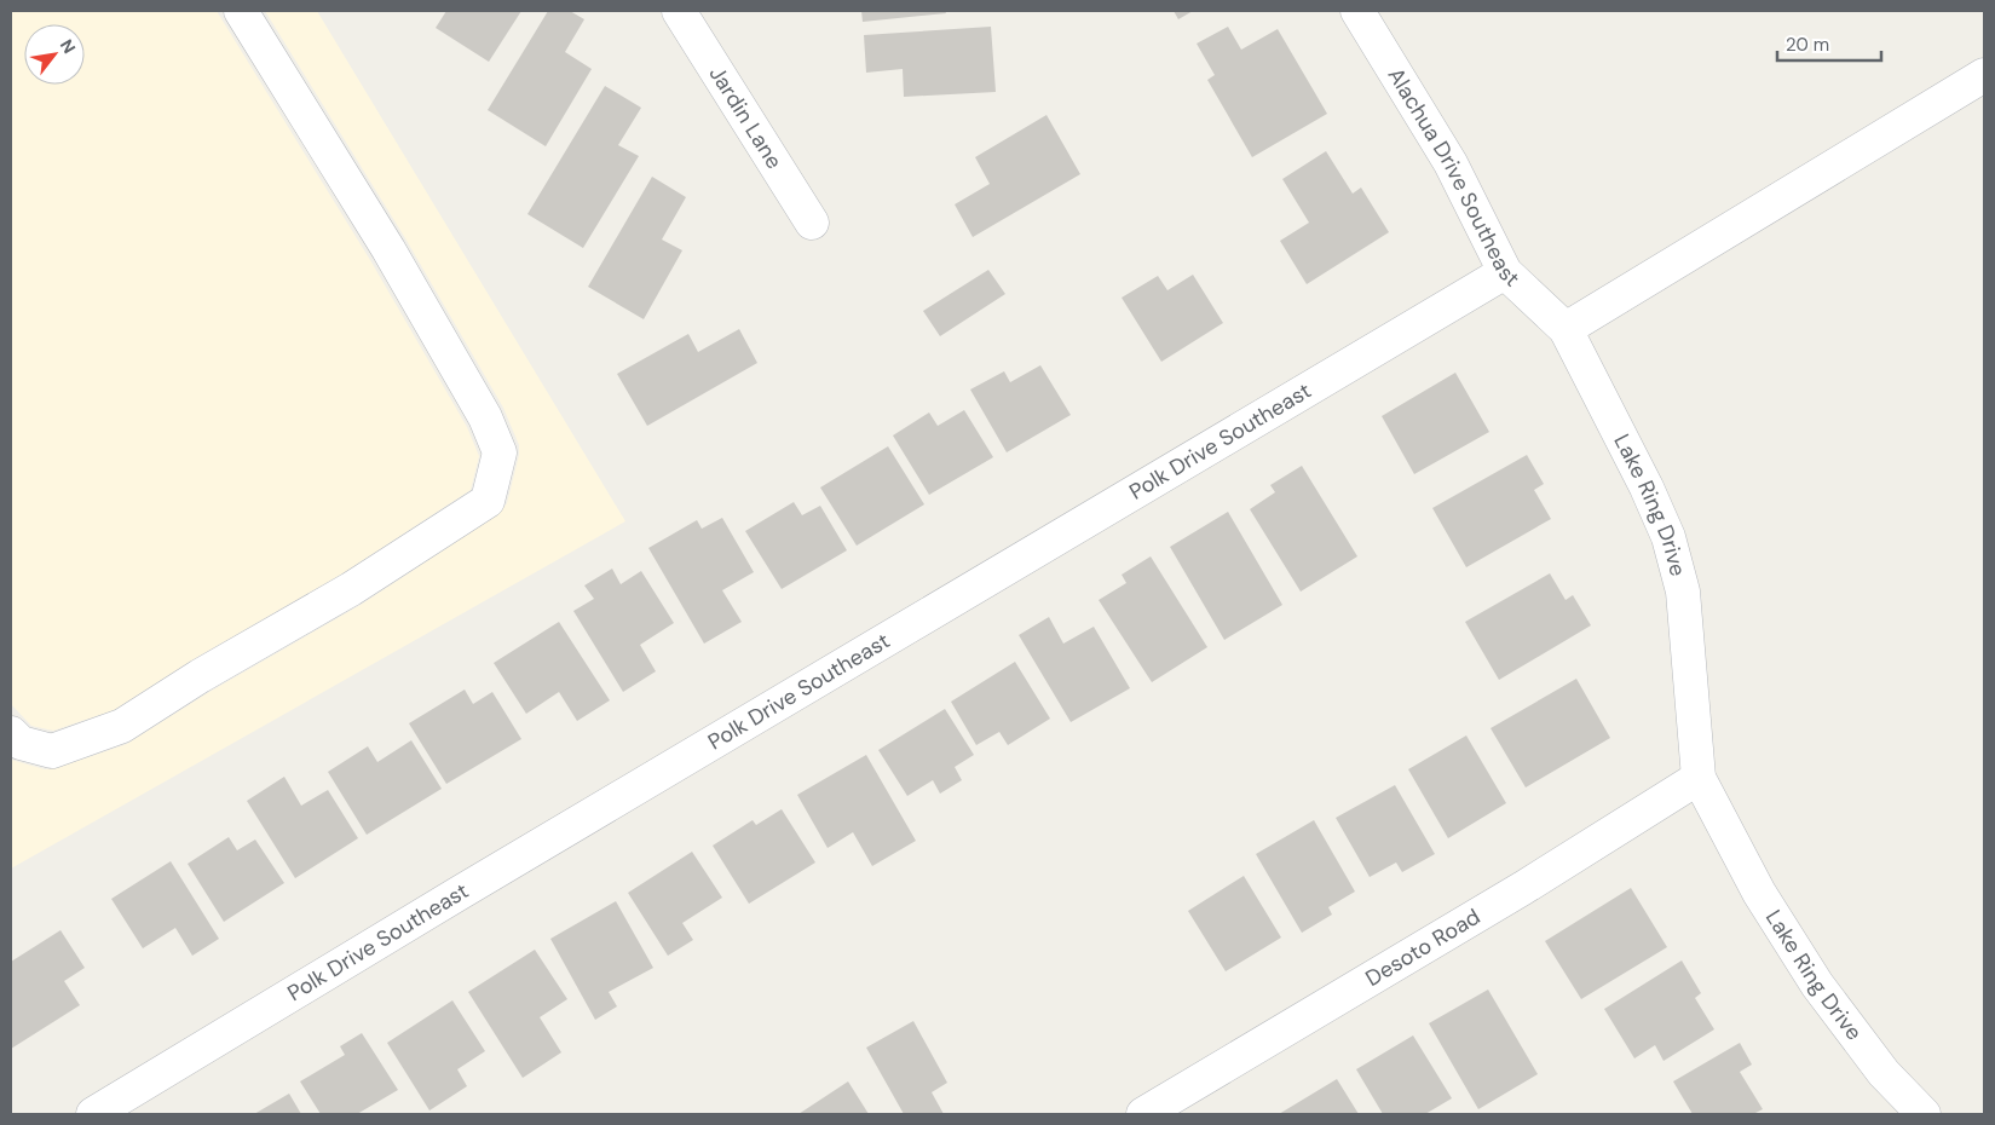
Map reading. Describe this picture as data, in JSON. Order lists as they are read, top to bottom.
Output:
{
  "streets": {
    "street": [
      "Jardin Lane",
      "Alachua Drive Southeast",
      "Polk Drive Southeast",
      "Lake Ring Drive",
      "Desoto Road"
    ]
  },
  "crossings": [
    ["Alachua Drive Southeast", "Polk Drive Southeast"],
    ["Alachua Drive Southeast", "Lake Ring Drive"],
    ["Lake Ring Drive", "Desoto Road"]
  ],
  "scale_bar": "20 m",
  "north": "top right"
}
